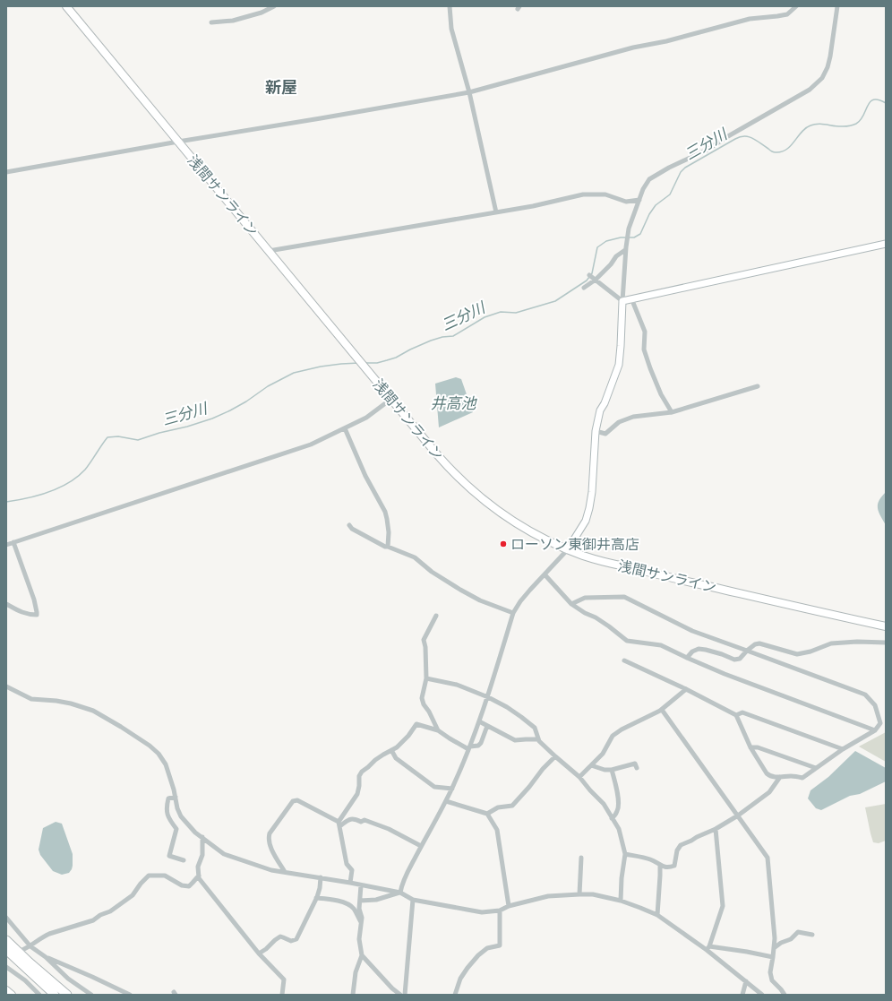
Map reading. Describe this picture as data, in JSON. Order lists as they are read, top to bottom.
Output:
{
  "streets": {
    "main road": ["浅間サンライン"]
  },
  "districts": ["新屋"],
  "water": ["三分川", "井高池"],
  "places": ["ローソン東御井高店"]
}
